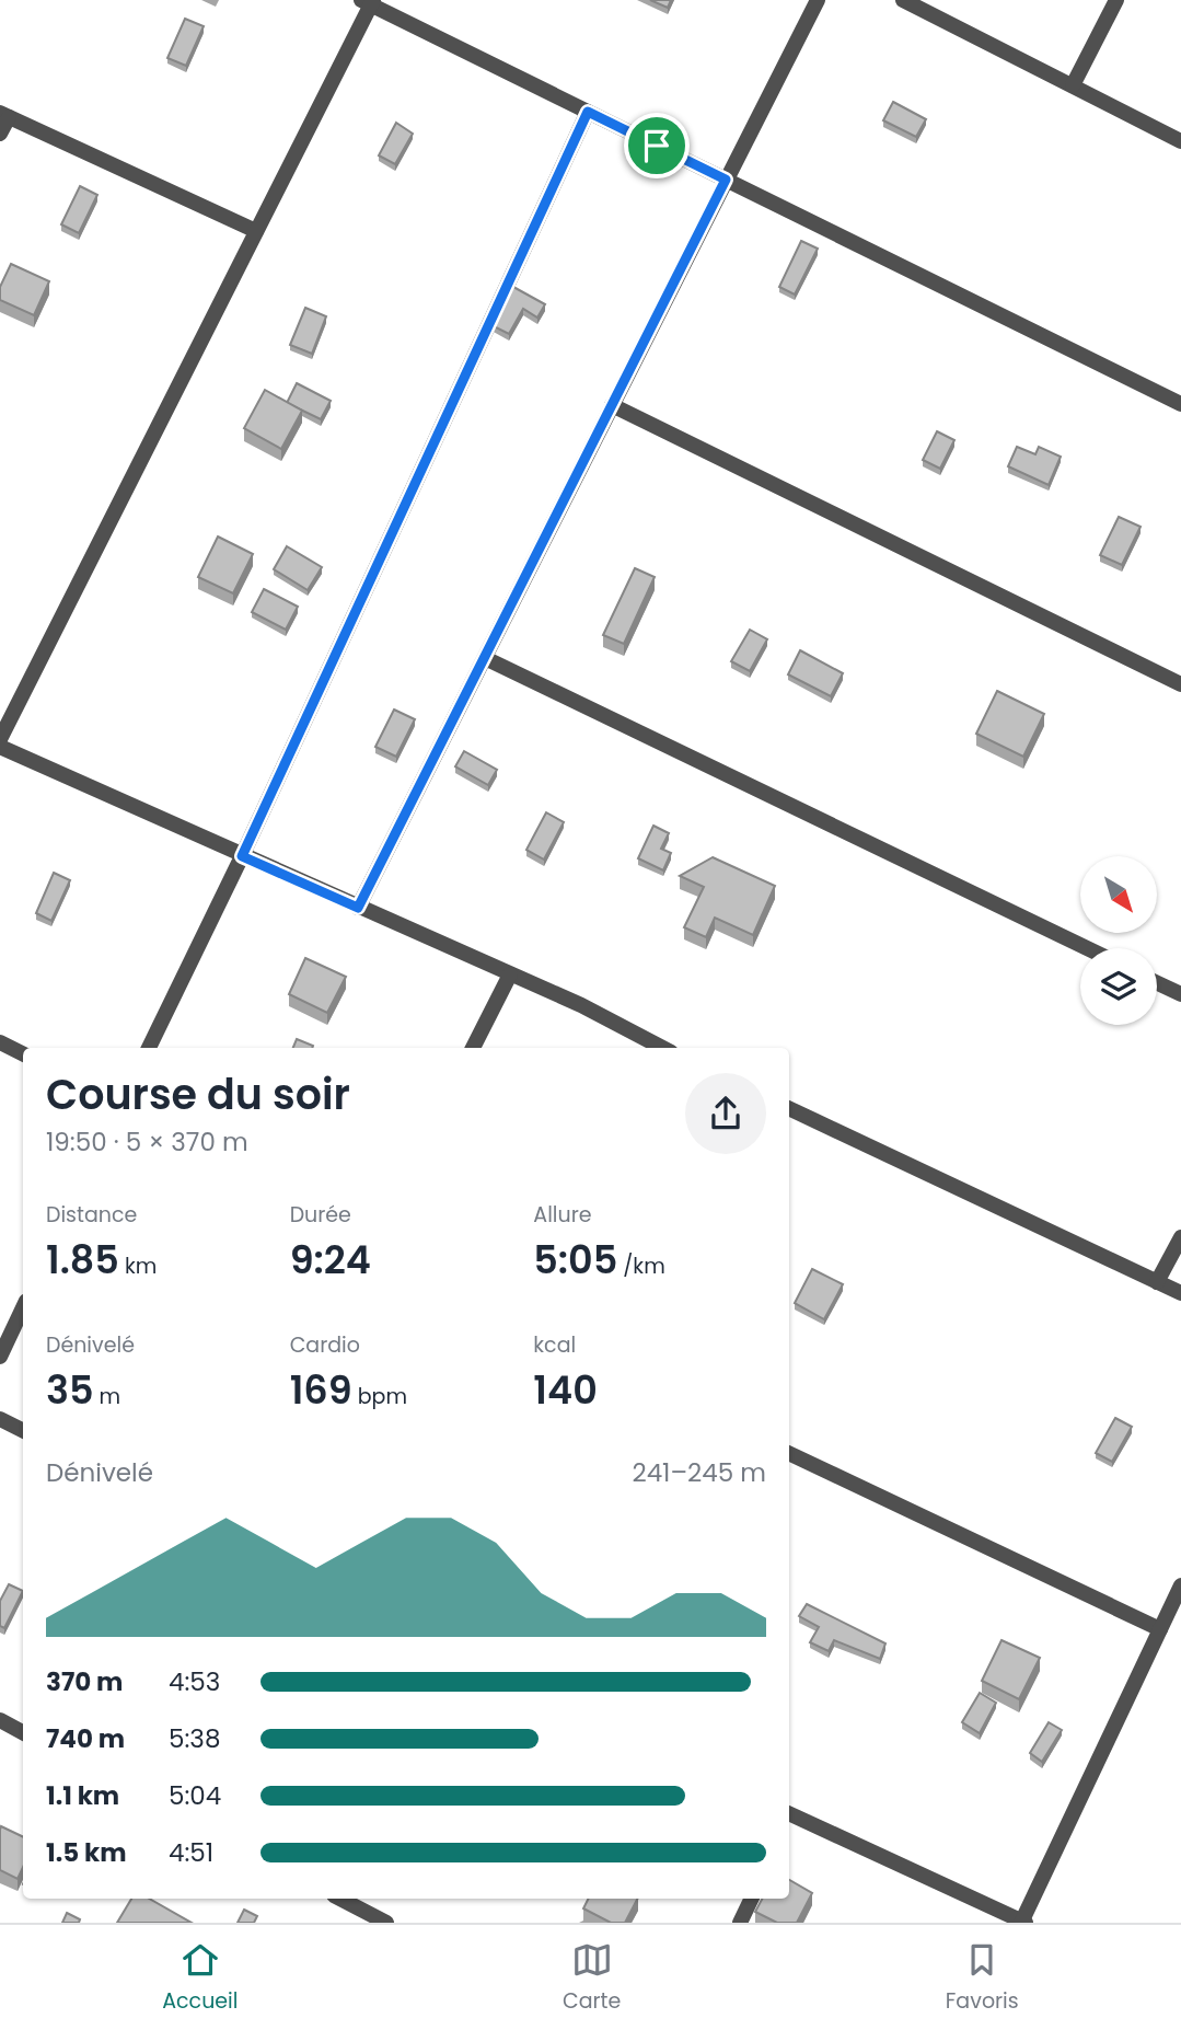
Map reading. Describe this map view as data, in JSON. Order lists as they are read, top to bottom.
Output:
{
  "north": "bottom right",
  "page": {
    "heading": ["Course du soir", "19:50 · 5 × 370 m"],
    "stats": [
      ["Distance", "1.85 km"],
      ["Durée", "9:24"],
      ["Allure", "5:05 /km"],
      ["Dénivelé", "35 m"],
      ["Cardio", "169 bpm"],
      ["kcal", "140"]
    ],
    "chart": ["Dénivelé", "241–245 m"],
    "list": [
      {
        "name": "370 m",
        "note": "4:53"
      },
      {
        "name": "740 m",
        "note": "5:38"
      },
      {
        "name": "1.1 km",
        "note": "5:04"
      },
      {
        "name": "1.5 km",
        "note": "4:51"
      }
    ],
    "tabs": ["Accueil", "Carte", "Favoris"]
  }
}
